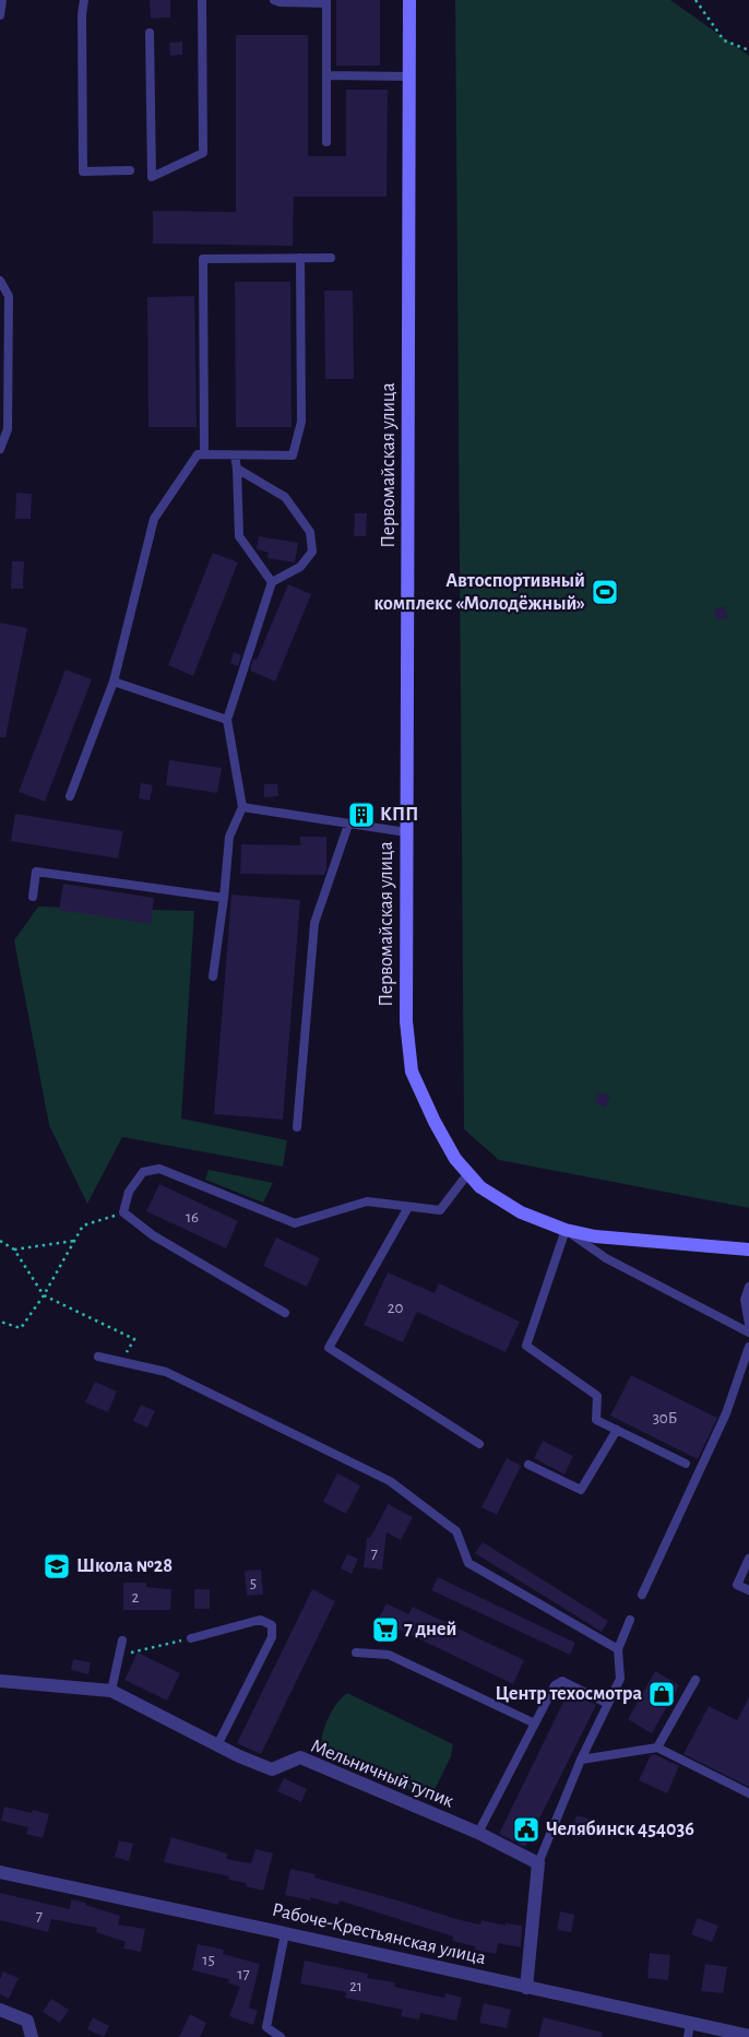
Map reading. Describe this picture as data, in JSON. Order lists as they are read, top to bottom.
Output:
{
  "streets": {
    "street": ["Первомайская улица", "Мельничный тупик", "Рабоче-Крестьянская улица"]
  },
  "places": {
    "sports": ["Автоспортивный комплекс «Молодёжный»"],
    "building": ["КПП"],
    "school or university": ["Школа №28"],
    "supermarket": ["7 дней"],
    "shop": ["Центр техосмотра"],
    "public building": ["Челябинск 454036"]
  },
  "house_numbers": [
    "16",
    "20",
    "30Б",
    "7",
    "5",
    "2",
    "7",
    "15",
    "17",
    "21"
  ]
}
